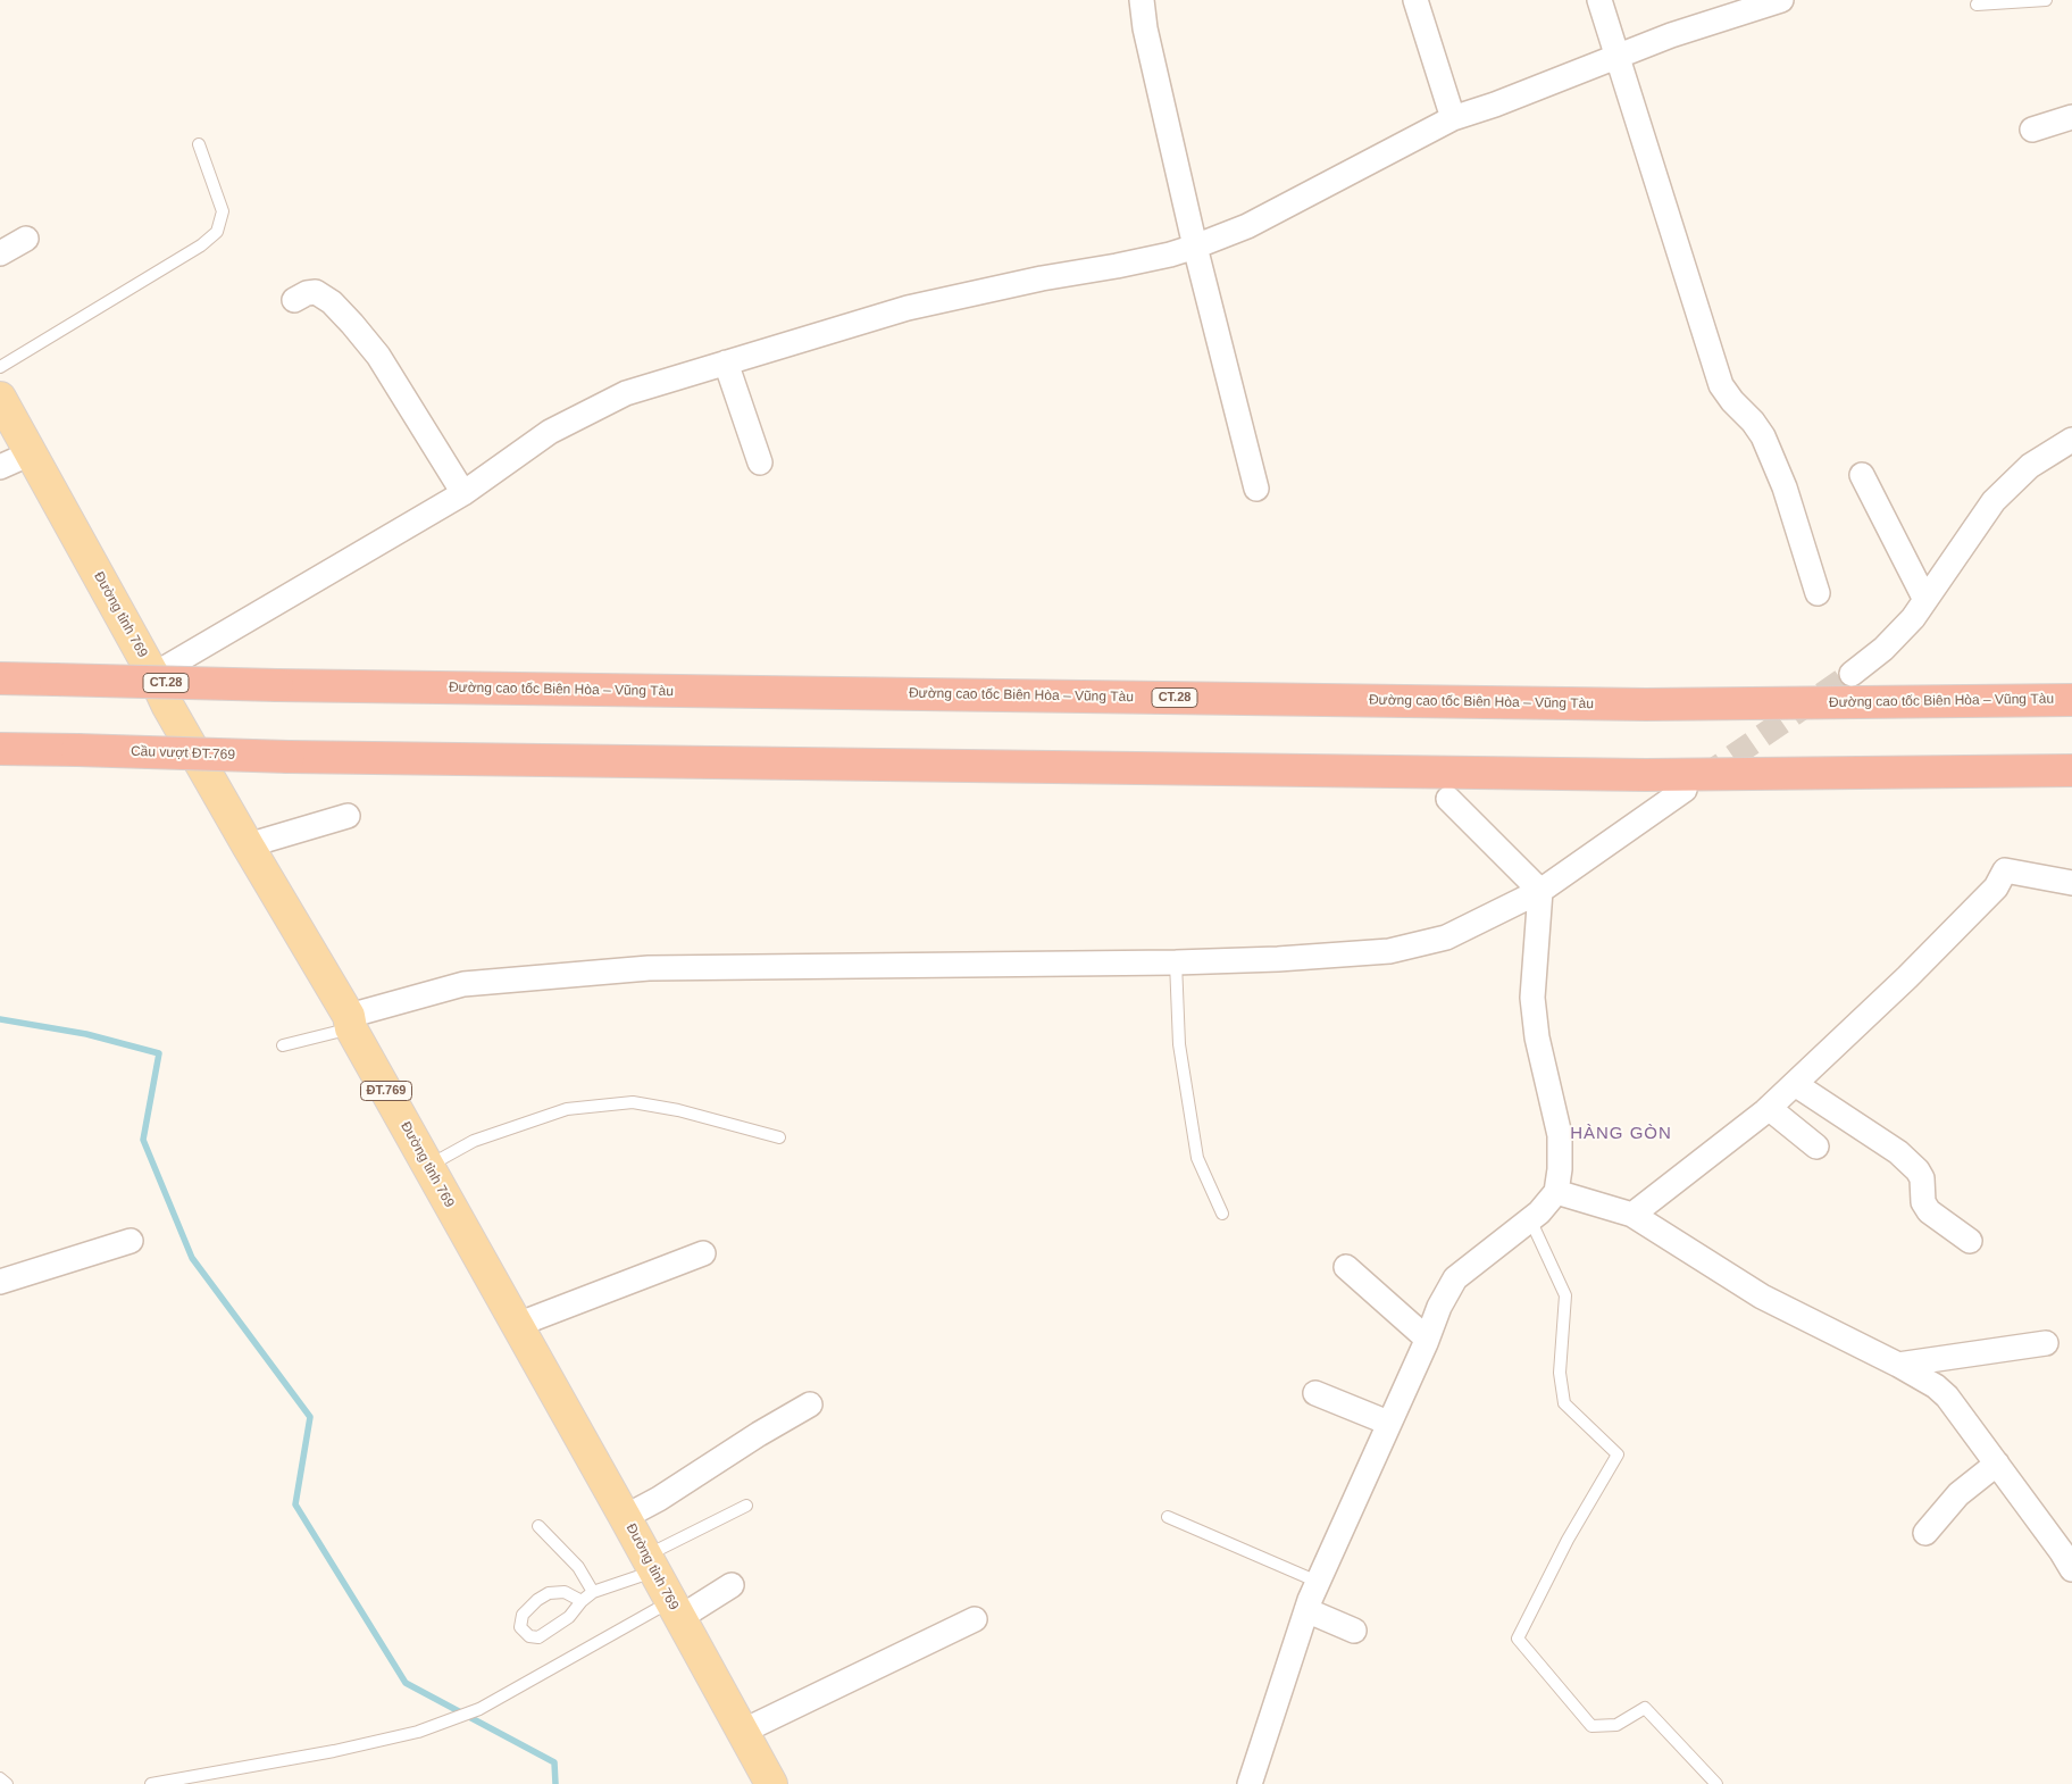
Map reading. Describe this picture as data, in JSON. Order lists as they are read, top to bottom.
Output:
{
  "streets": {
    "highway": ["CT.28", "Đường cao tốc Biên Hòa – Vũng Tàu", "Cầu vượt ĐT.769"],
    "main road": ["Đường tỉnh 769", "ĐT.769"]
  },
  "districts": ["HÀNG GÒN"]
}
